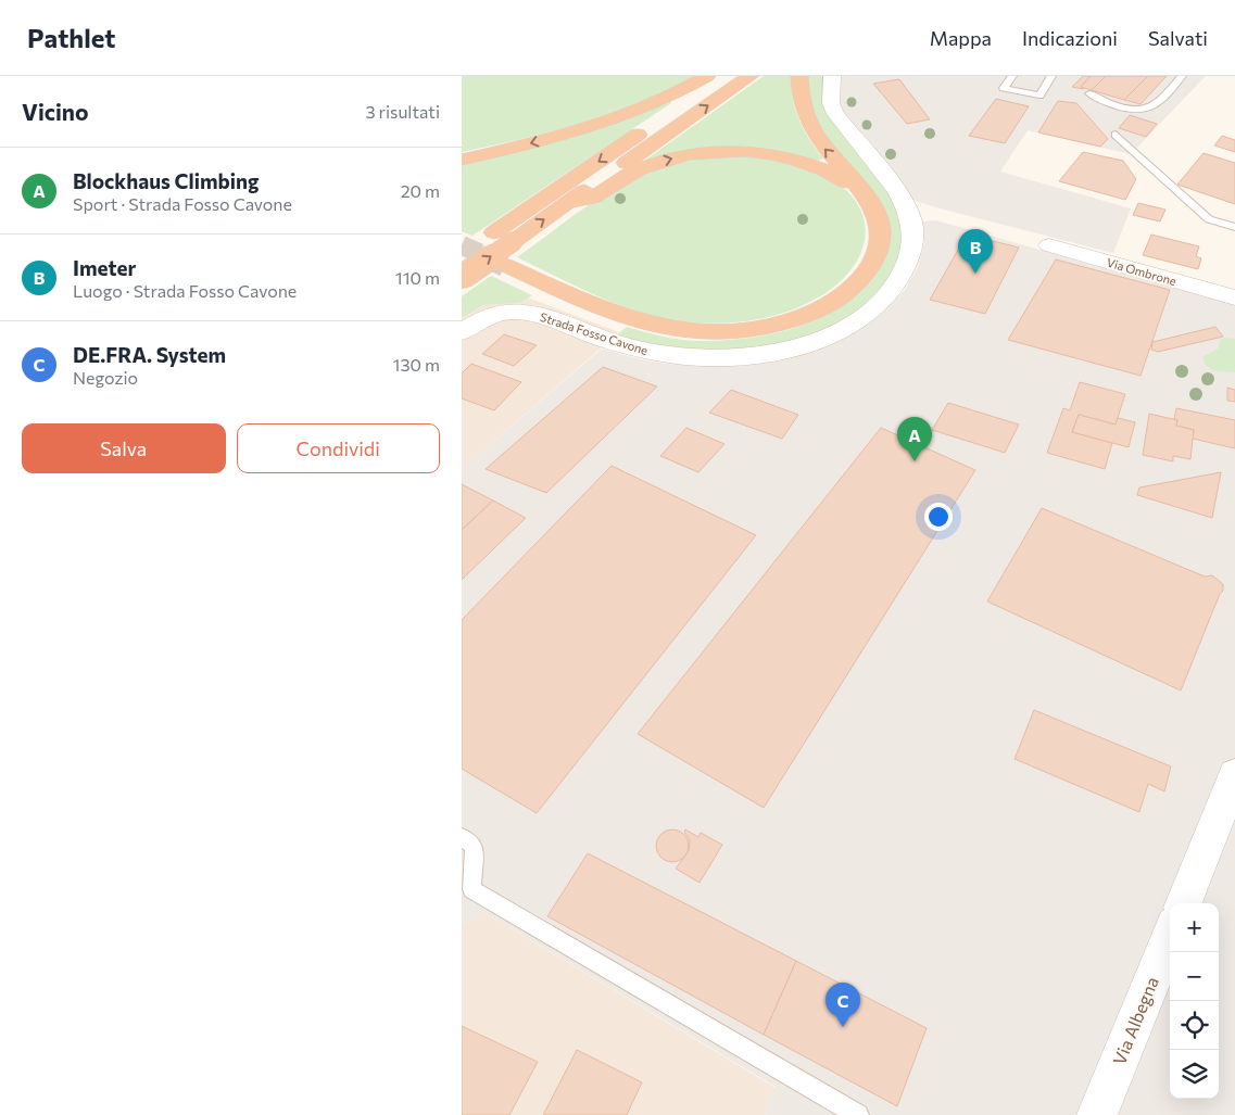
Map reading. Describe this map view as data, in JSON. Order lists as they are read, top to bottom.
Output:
{
  "streets": {
    "street": ["Via Ombrone", "Strada Fosso Cavone", "Via Albegna"]
  },
  "page": {
    "header": "Pathlet",
    "nav": ["Mappa", "Indicazioni", "Salvati"],
    "heading": ["Vicino", "3 risultati"],
    "list": [
      {
        "mark": "A",
        "name": "Blockhaus Climbing",
        "note": "Sport · Strada Fosso Cavone",
        "value": "20 m"
      },
      {
        "mark": "B",
        "name": "Imeter",
        "note": "Luogo · Strada Fosso Cavone",
        "value": "110 m"
      },
      {
        "mark": "C",
        "name": "DE.FRA. System",
        "note": "Negozio",
        "value": "130 m"
      }
    ],
    "pins": ["B", "A", "C"],
    "buttons": ["Salva", "Condividi"],
    "map_buttons": ["+", "−"]
  }
}
